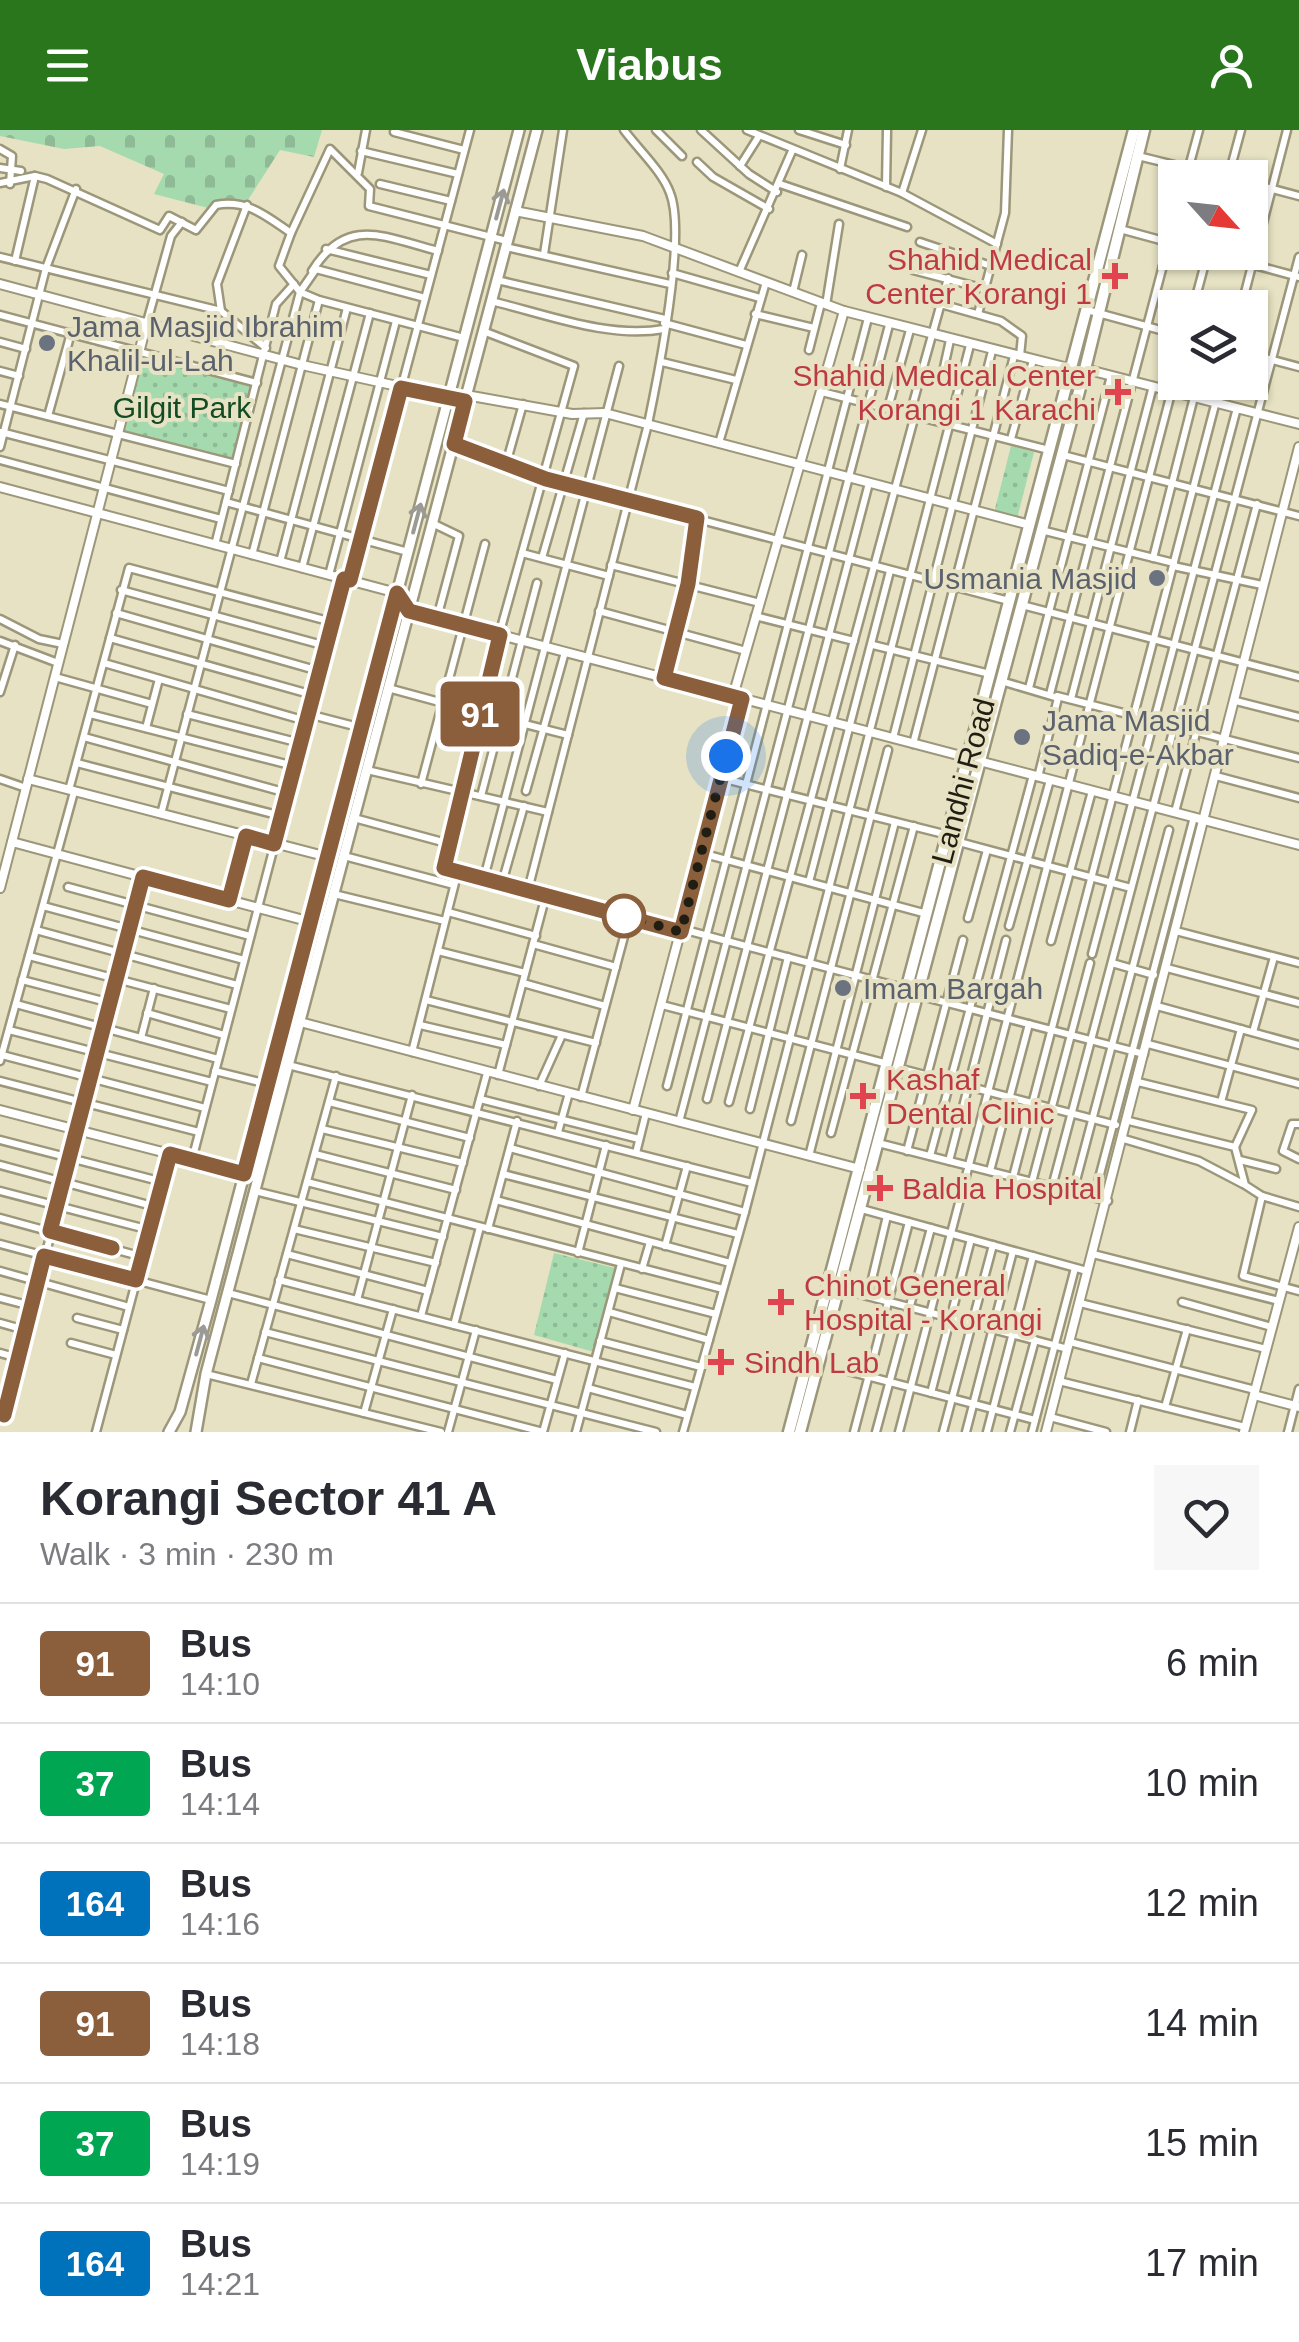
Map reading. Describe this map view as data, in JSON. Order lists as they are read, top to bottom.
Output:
{
  "streets": {
    "main road": ["Landhi Road"]
  },
  "parks": ["Gilgit Park"],
  "places": {
    "health": [
      "Shahid Medical Center Korangi 1",
      "Shahid Medical Center Korangi 1 Karachi",
      "Kashaf Dental Clinic",
      "Baldia Hospital",
      "Chinot General Hospital - Korangi",
      "Sindh Lab"
    ],
    "other": [
      "Jama Masjid Ibrahim Khalil-ul-Lah",
      "Usmania Masjid",
      "Jama Masjid Sadiq-e-Akbar",
      "Imam Bargah"
    ]
  },
  "lines": ["bus line 91"],
  "north": "bottom right",
  "page": {
    "header": "Viabus",
    "on_map": "91",
    "heading": ["Korangi Sector 41 A", "Walk · 3 min · 230 m"],
    "list": [
      {
        "mark": "91",
        "name": "Bus",
        "note": "14:10",
        "value": "6 min"
      },
      {
        "mark": "37",
        "name": "Bus",
        "note": "14:14",
        "value": "10 min"
      },
      {
        "mark": "164",
        "name": "Bus",
        "note": "14:16",
        "value": "12 min"
      },
      {
        "mark": "91",
        "name": "Bus",
        "note": "14:18",
        "value": "14 min"
      },
      {
        "mark": "37",
        "name": "Bus",
        "note": "14:19",
        "value": "15 min"
      },
      {
        "mark": "164",
        "name": "Bus",
        "note": "14:21",
        "value": "17 min"
      }
    ]
  }
}
